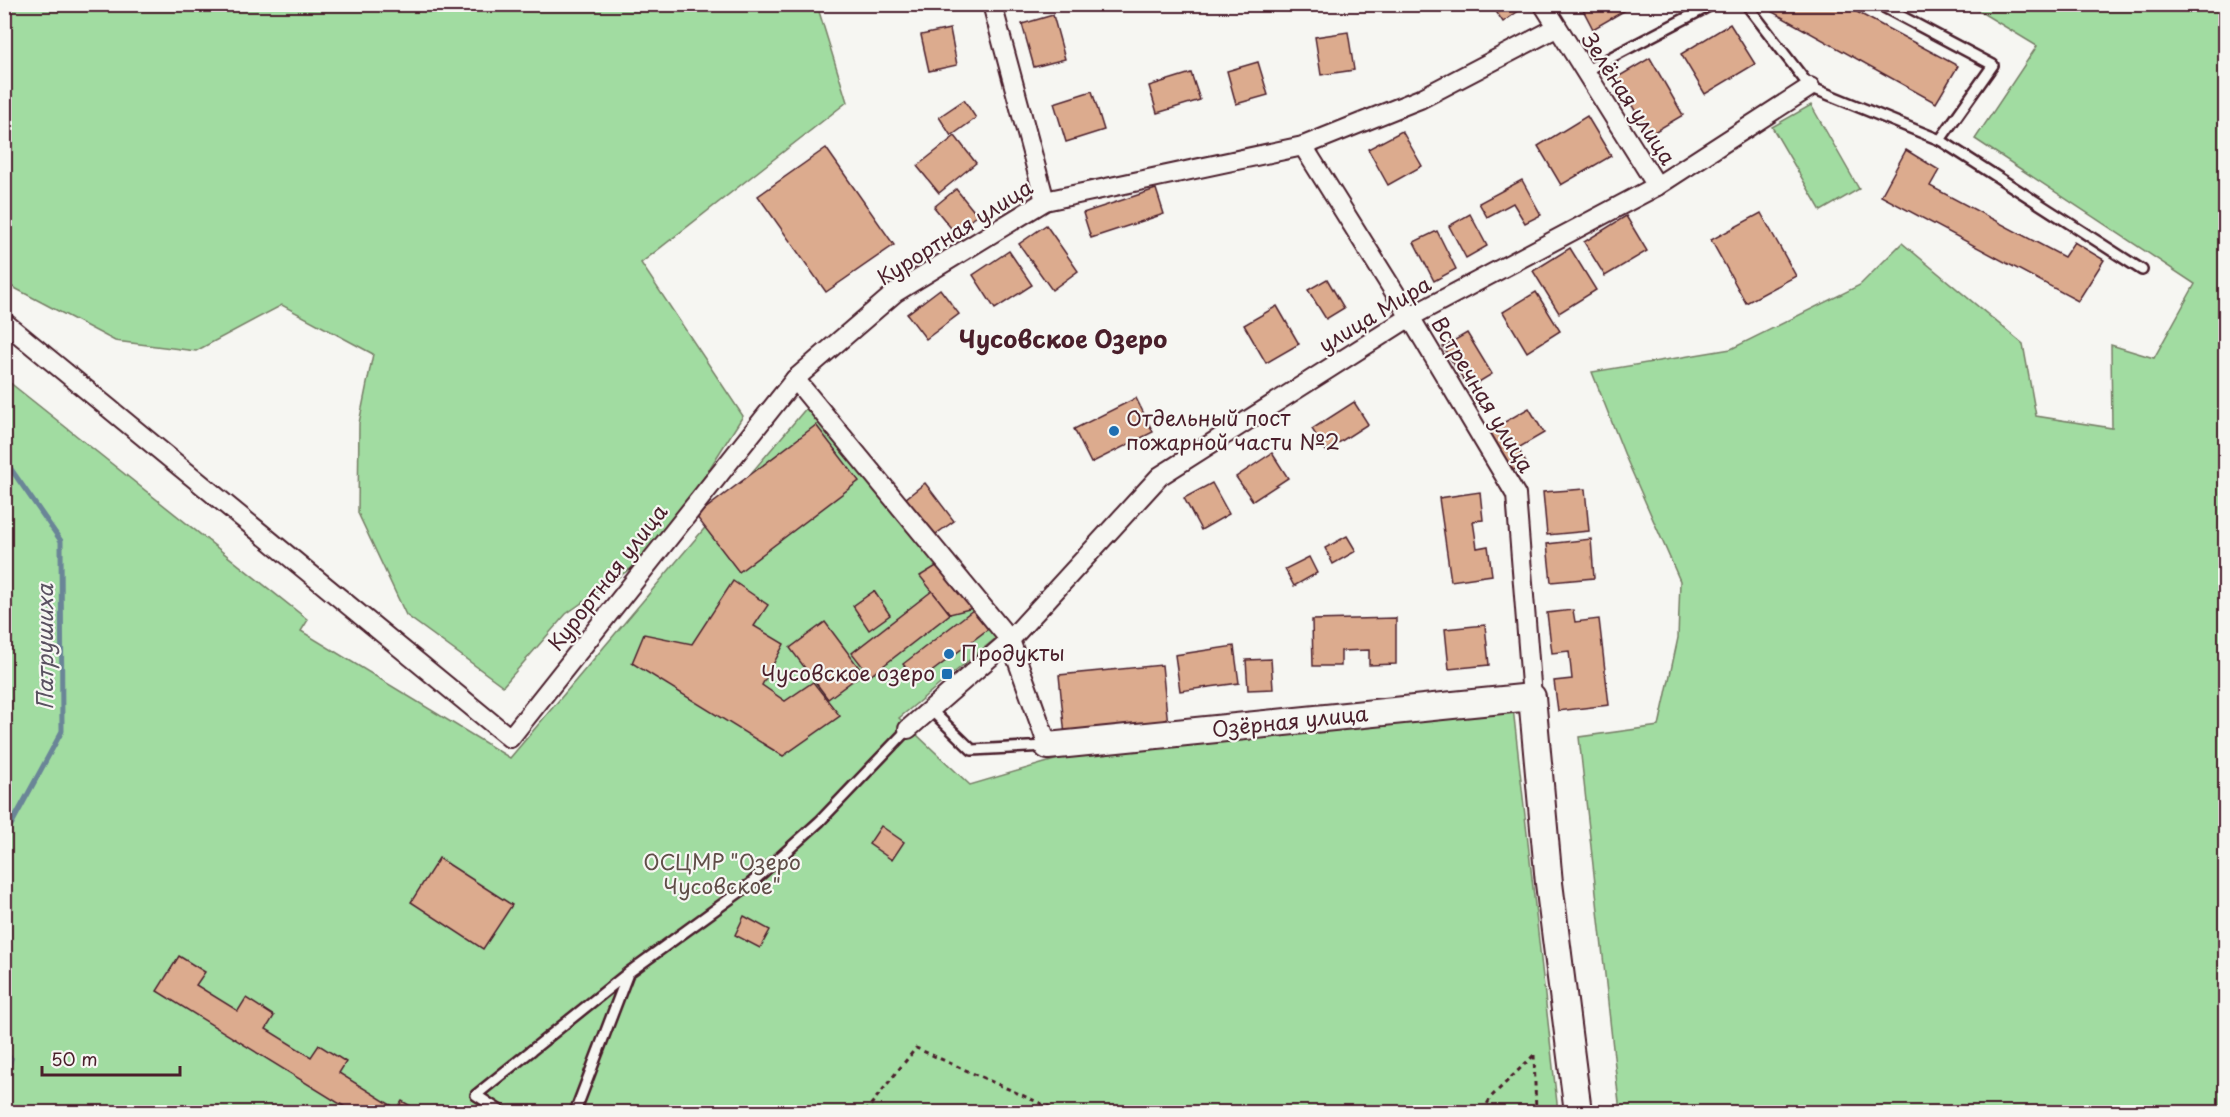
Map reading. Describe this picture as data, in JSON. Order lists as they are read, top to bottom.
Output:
{
  "streets": {
    "street": [
      "Зелёная улица",
      "Курортная улица",
      "улица Мира",
      "Встречная улица",
      "Озёрная улица"
    ]
  },
  "crossings": [
    ["Зелёная улица", "Курортная улица"],
    ["Зелёная улица", "улица Мира"],
    ["Курортная улица", "Встречная улица"],
    ["улица Мира", "Встречная улица"],
    ["Встречная улица", "Озёрная улица"]
  ],
  "districts": ["Чусовское Озеро"],
  "water": ["Патрушиха"],
  "parks": ["ОСЦМР \"Озеро Чусовское\""],
  "places": {
    "other": ["Отдельный пост пожарной части №2", "Продукты"],
    "transit": ["Чусовское озеро"]
  },
  "scale_bar": "50 m"
}
